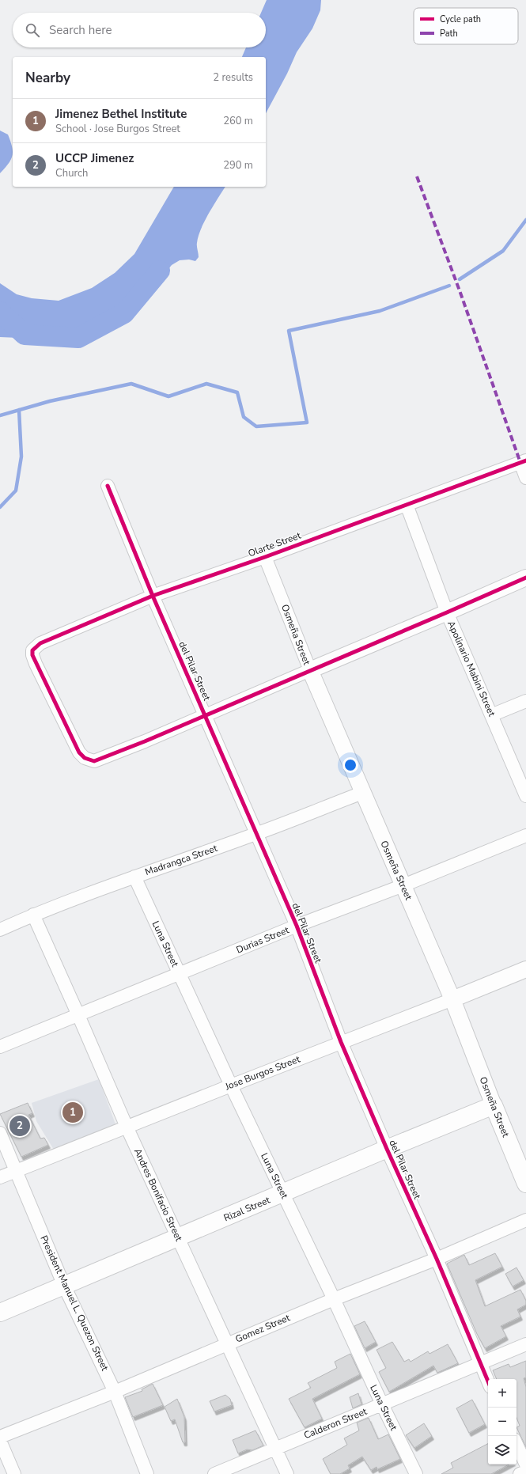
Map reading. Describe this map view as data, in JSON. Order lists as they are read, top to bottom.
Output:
{
  "streets": {
    "main road": ["Osmeña Street", "Rizal Street"],
    "street": [
      "Olarte Street",
      "Apolinario Mabini Street",
      "del Pilar Street",
      "Madrangca Street",
      "Durias Street",
      "Luna Street",
      "Jose Burgos Street",
      "Andres Bonifacio Street",
      "President Manuel L. Quezon Street",
      "Gomez Street",
      "Calderon Street"
    ]
  },
  "crossings": [
    ["Olarte Street", "Osmeña Street"],
    ["Olarte Street", "Apolinario Mabini Street"],
    ["Olarte Street", "del Pilar Street"],
    ["Osmeña Street", "Madrangca Street"],
    ["Osmeña Street", "Durias Street"],
    ["Osmeña Street", "Jose Burgos Street"],
    ["Osmeña Street", "Rizal Street"],
    ["del Pilar Street", "Madrangca Street"],
    ["del Pilar Street", "Durias Street"],
    ["del Pilar Street", "Jose Burgos Street"],
    ["del Pilar Street", "Rizal Street"],
    ["del Pilar Street", "Gomez Street"],
    ["del Pilar Street", "Calderon Street"],
    ["Madrangca Street", "Luna Street"],
    ["Madrangca Street", "Andres Bonifacio Street"],
    ["Durias Street", "Luna Street"],
    ["Durias Street", "Andres Bonifacio Street"],
    ["Luna Street", "Jose Burgos Street"],
    ["Luna Street", "Rizal Street"],
    ["Luna Street", "Gomez Street"],
    ["Luna Street", "Calderon Street"],
    ["Jose Burgos Street", "Andres Bonifacio Street"],
    ["Jose Burgos Street", "President Manuel L. Quezon Street"],
    ["Andres Bonifacio Street", "Rizal Street"],
    ["Andres Bonifacio Street", "Gomez Street"],
    ["Andres Bonifacio Street", "Calderon Street"],
    ["Rizal Street", "President Manuel L. Quezon Street"],
    ["President Manuel L. Quezon Street", "Gomez Street"]
  ],
  "legend": ["Cycle path", "Path"],
  "page": {
    "search": "Search here",
    "heading": ["Nearby", "2 results"],
    "list": [
      {
        "mark": "1",
        "name": "Jimenez Bethel Institute",
        "note": "School · Jose Burgos Street",
        "value": "260 m"
      },
      {
        "mark": "2",
        "name": "UCCP Jimenez",
        "note": "Church",
        "value": "290 m"
      }
    ],
    "pins": ["1", "2"],
    "map_buttons": ["+", "−"]
  }
}
